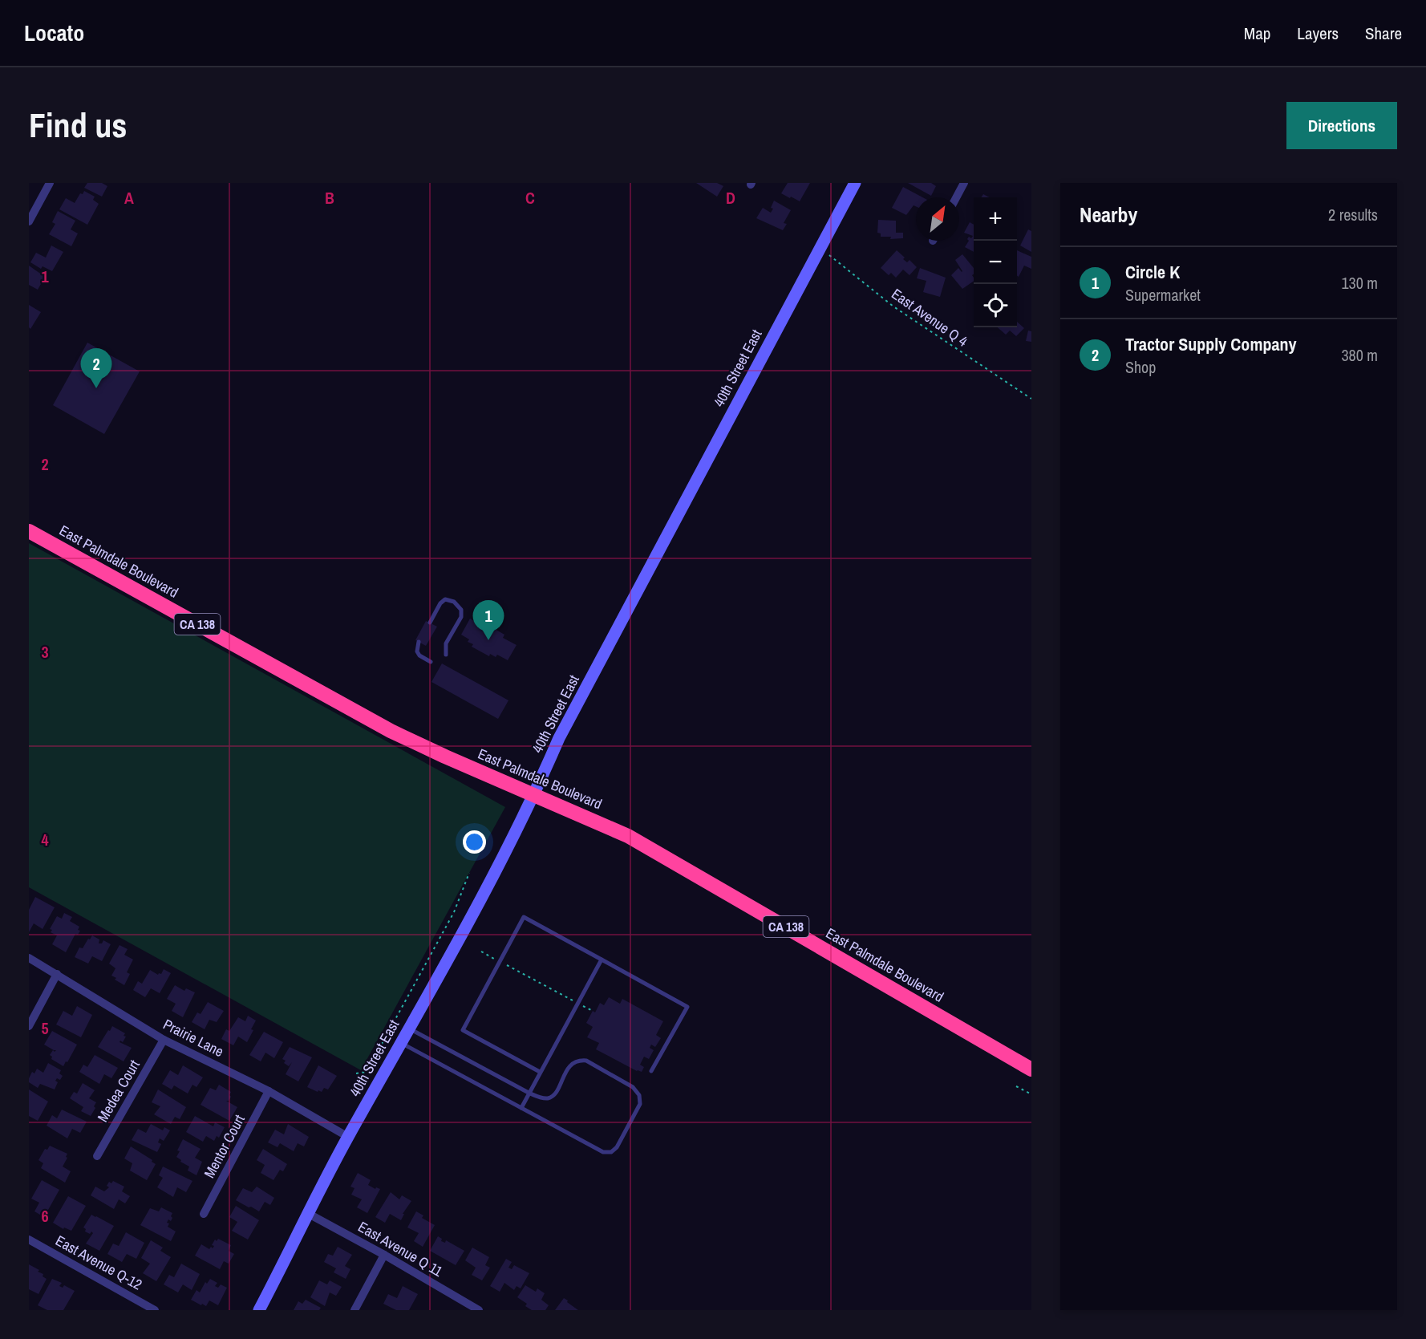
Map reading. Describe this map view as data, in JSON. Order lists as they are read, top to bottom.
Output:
{
  "streets": {
    "highway": ["East Palmdale Boulevard", "CA 138"],
    "main road": ["40th Street East"],
    "street": [
      "Prairie Lane",
      "Medea Court",
      "Mentor Court",
      "East Avenue Q 11",
      "East Avenue Q-12"
    ],
    "path": ["East Avenue Q 4"]
  },
  "crossings": [
    ["East Avenue Q 4", "40th Street East"],
    ["40th Street East", "East Palmdale Boulevard"],
    ["40th Street East", "Prairie Lane"],
    ["40th Street East", "East Avenue Q 11"],
    ["Prairie Lane", "Medea Court"],
    ["Prairie Lane", "Mentor Court"]
  ],
  "north": "top right",
  "page": {
    "header": "Locato",
    "nav": ["Map", "Layers", "Share"],
    "buttons": "Directions",
    "title": "Find us",
    "heading": ["Nearby", "2 results"],
    "map_buttons": ["+", "−"],
    "list": [
      {
        "mark": "1",
        "name": "Circle K",
        "note": "Supermarket",
        "value": "130 m"
      },
      {
        "mark": "2",
        "name": "Tractor Supply Company",
        "note": "Shop",
        "value": "380 m"
      }
    ],
    "pins": ["2", "1"]
  },
  "grid": {
    "columns": [
      "A",
      "B",
      "C",
      "D"
    ],
    "rows": [
      "1",
      "2",
      "3",
      "4",
      "5",
      "6"
    ]
  }
}
